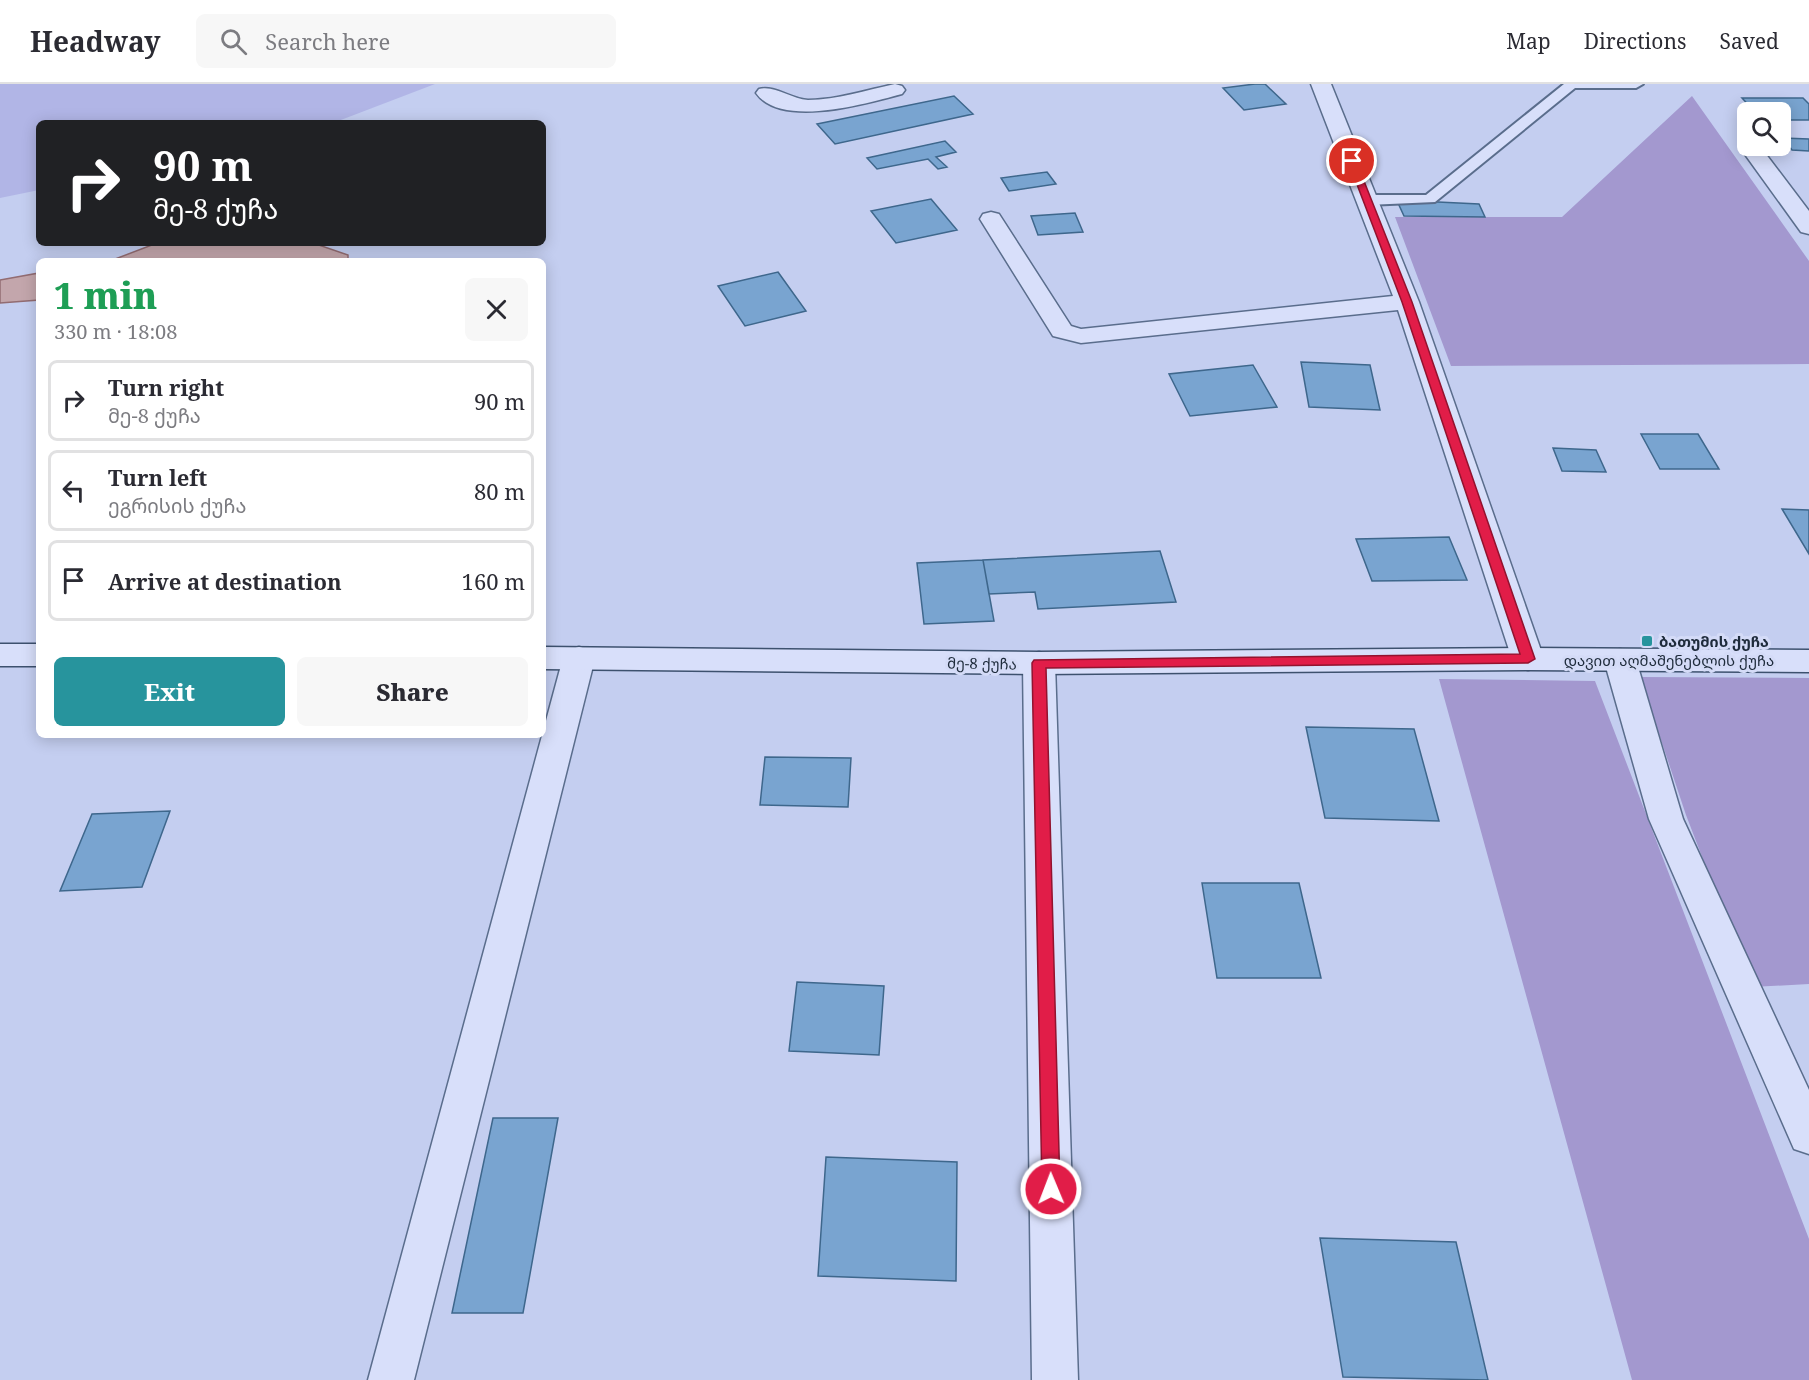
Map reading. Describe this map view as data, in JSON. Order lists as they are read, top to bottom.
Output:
{
  "streets": {
    "street": ["დავით აღმაშენებლის ქუჩა", "მე-8 ქუჩა"]
  },
  "crossings": [
    ["დავით აღმაშენებლის ქუჩა", "მე-8 ქუჩა"]
  ],
  "places": {
    "transit": ["ბათუმის ქუჩა"]
  },
  "page": {
    "header": "Headway",
    "search": "Search here",
    "nav": ["Map", "Directions", "Saved"],
    "turn": ["90 m", "მე-8 ქუჩა"],
    "heading": ["1 min", "330 m · 18:08"],
    "list": [
      {
        "name": "Turn right",
        "note": "მე-8 ქუჩა",
        "value": "90 m"
      },
      {
        "name": "Turn left",
        "note": "ეგრისის ქუჩა",
        "value": "80 m"
      },
      {
        "name": "Arrive at destination",
        "value": "160 m"
      }
    ],
    "buttons": ["Exit", "Share"]
  }
}
